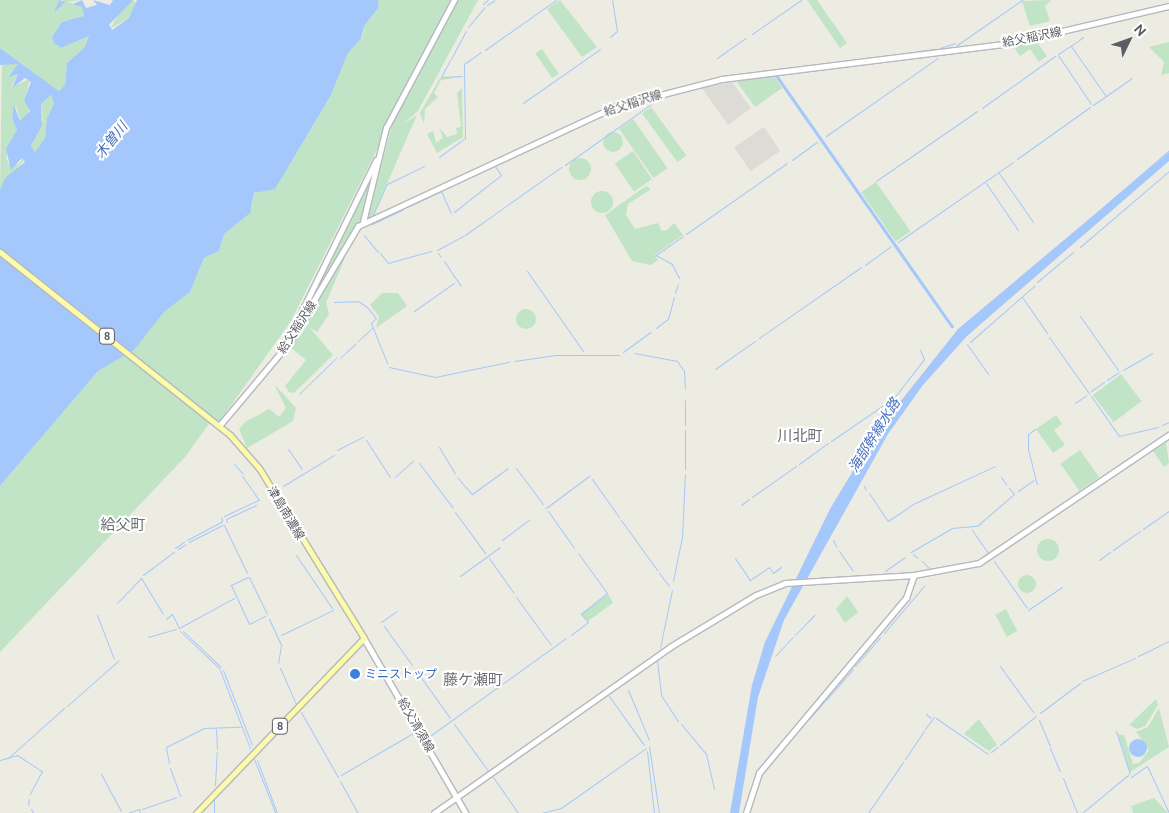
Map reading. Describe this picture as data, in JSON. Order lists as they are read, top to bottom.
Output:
{
  "streets": {
    "main road": ["8", "津島南濃線"],
    "street": ["給父稲沢線", "給父清須線"]
  },
  "crossings": [
    ["給父稲沢線", "津島南濃線"],
    ["8", "津島南濃線"],
    ["8", "給父清須線"],
    ["津島南濃線", "給父清須線"]
  ],
  "districts": ["川北町", "給父町", "藤ケ瀬町"],
  "water": ["木曽川", "海部幹線水路"],
  "places": ["ミニストップ"],
  "north": "top right"
}
